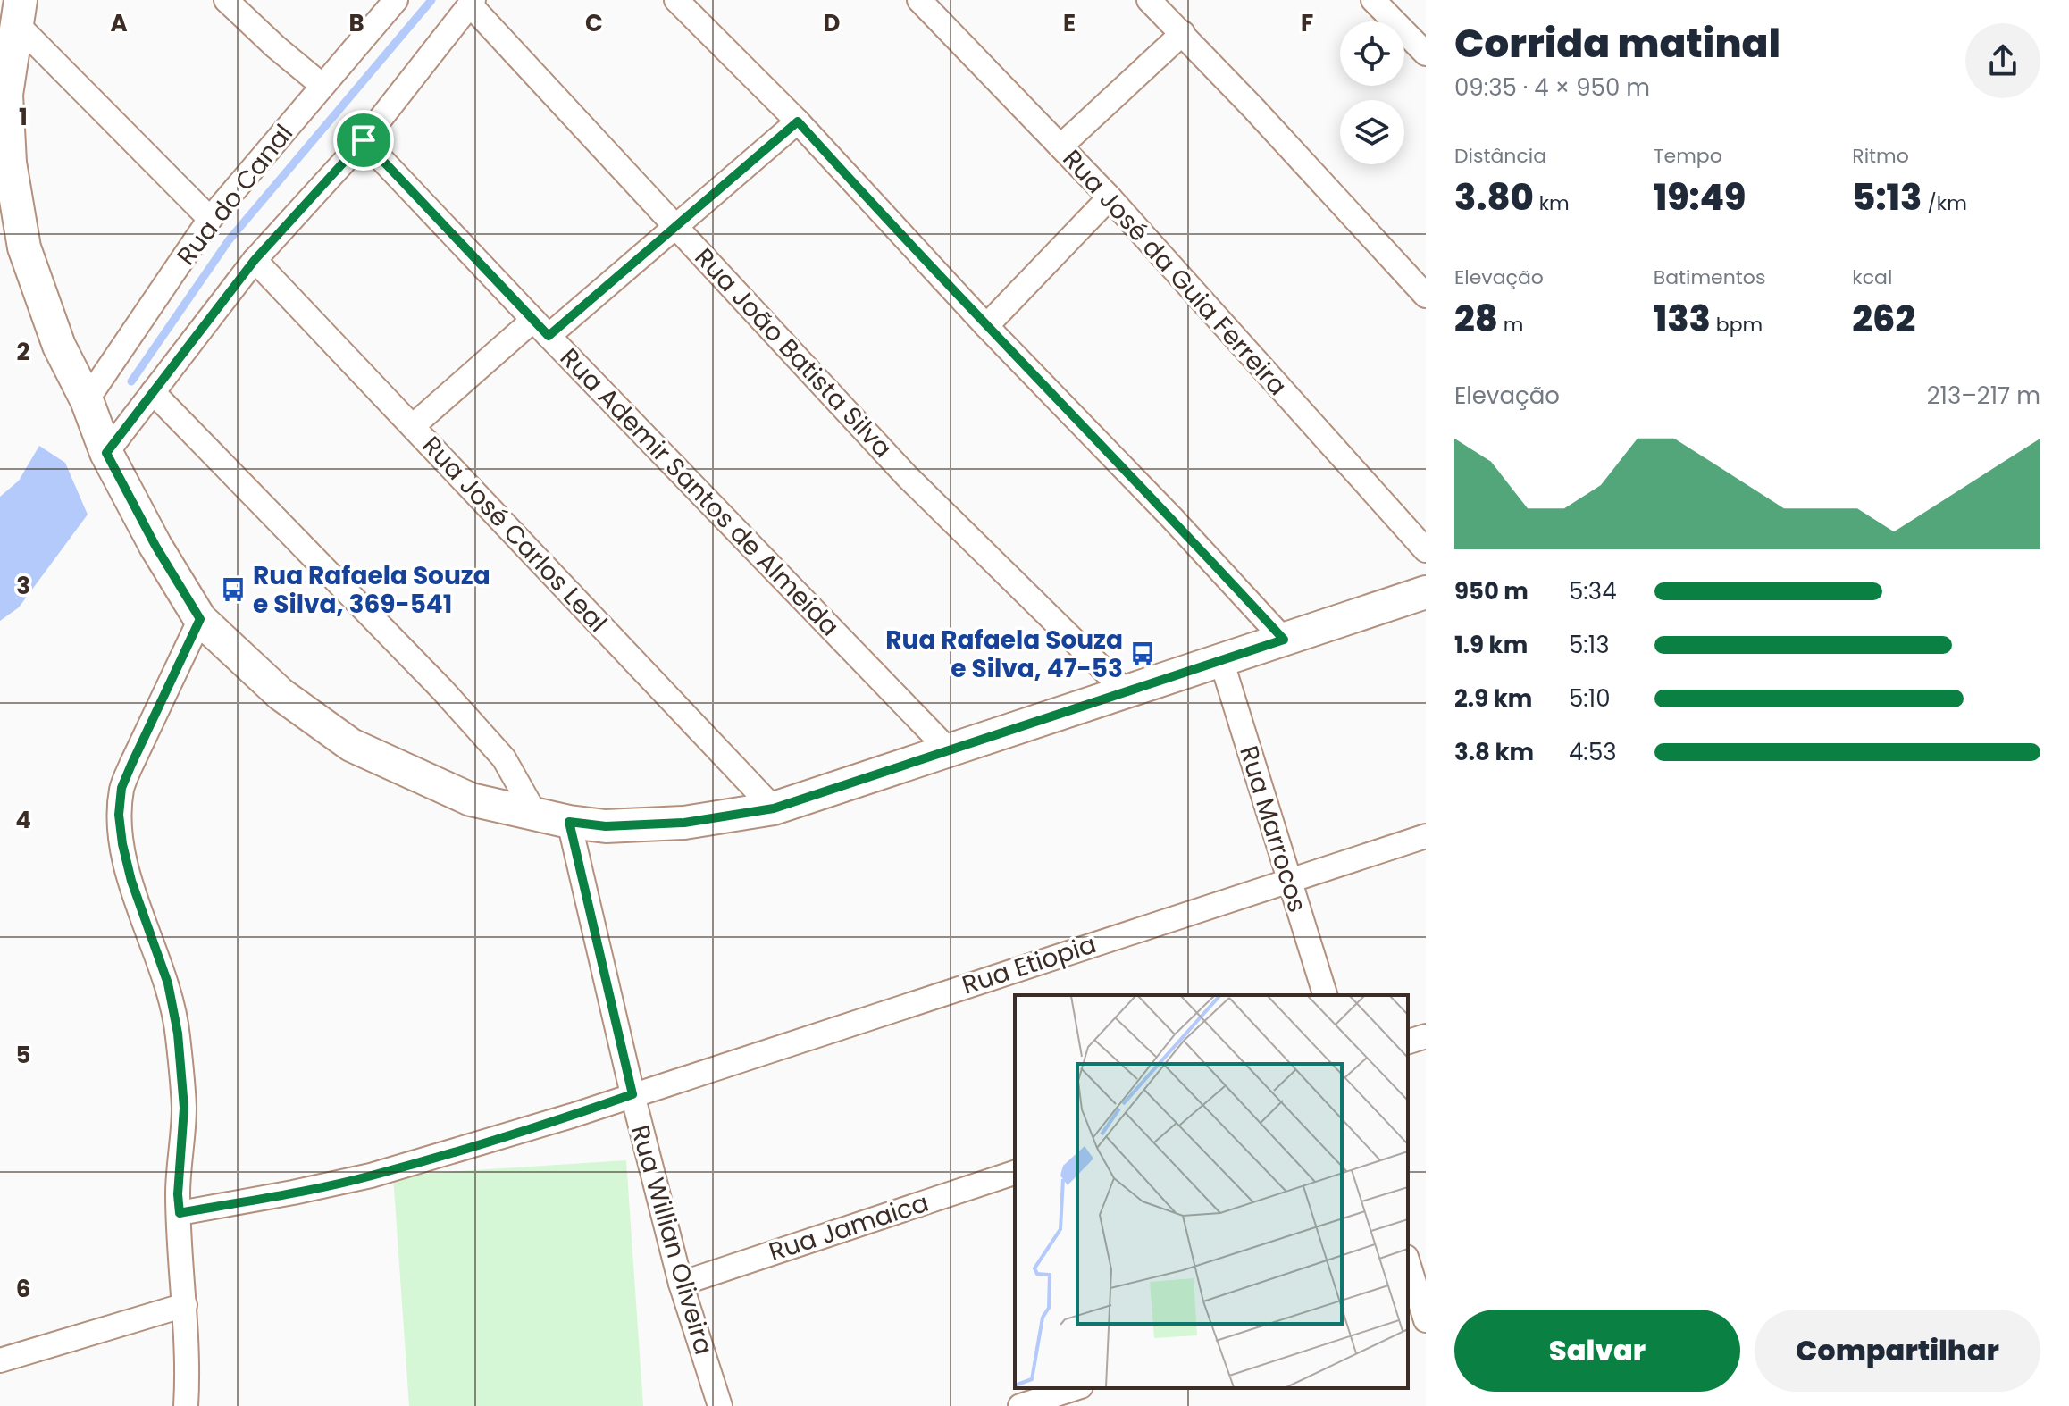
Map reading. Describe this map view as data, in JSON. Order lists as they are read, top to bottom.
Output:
{
  "streets": {
    "street": [
      "Rua do Canal",
      "Rua José da Guia Ferreira",
      "Rua João Batista Silva",
      "Rua Ademir Santos de Almeida",
      "Rua José Carlos Leal",
      "Rua Marrocos",
      "Rua Etiopia",
      "Rua Jamaica",
      "Rua Willian Oliveira"
    ]
  },
  "crossings": [
    ["Rua Marrocos", "Rua Etiopia"],
    ["Rua Etiopia", "Rua Willian Oliveira"],
    ["Rua Jamaica", "Rua Willian Oliveira"]
  ],
  "places": {
    "bus stop": ["Rua Rafaela Souza e Silva, 369-541", "Rua Rafaela Souza e Silva, 47-53"]
  },
  "page": {
    "heading": ["Corrida matinal", "09:35 · 4 × 950 m"],
    "stats": [
      ["Distância", "3.80 km"],
      ["Tempo", "19:49"],
      ["Ritmo", "5:13 /km"],
      ["Elevação", "28 m"],
      ["Batimentos", "133 bpm"],
      ["kcal", "262"]
    ],
    "chart": ["Elevação", "213–217 m"],
    "list": [
      {
        "name": "950 m",
        "note": "5:34"
      },
      {
        "name": "1.9 km",
        "note": "5:13"
      },
      {
        "name": "2.9 km",
        "note": "5:10"
      },
      {
        "name": "3.8 km",
        "note": "4:53"
      }
    ],
    "buttons": ["Salvar", "Compartilhar"]
  },
  "grid": {
    "columns": [
      "A",
      "B",
      "C",
      "D",
      "E",
      "F"
    ],
    "rows": [
      "1",
      "2",
      "3",
      "4",
      "5",
      "6"
    ]
  }
}
